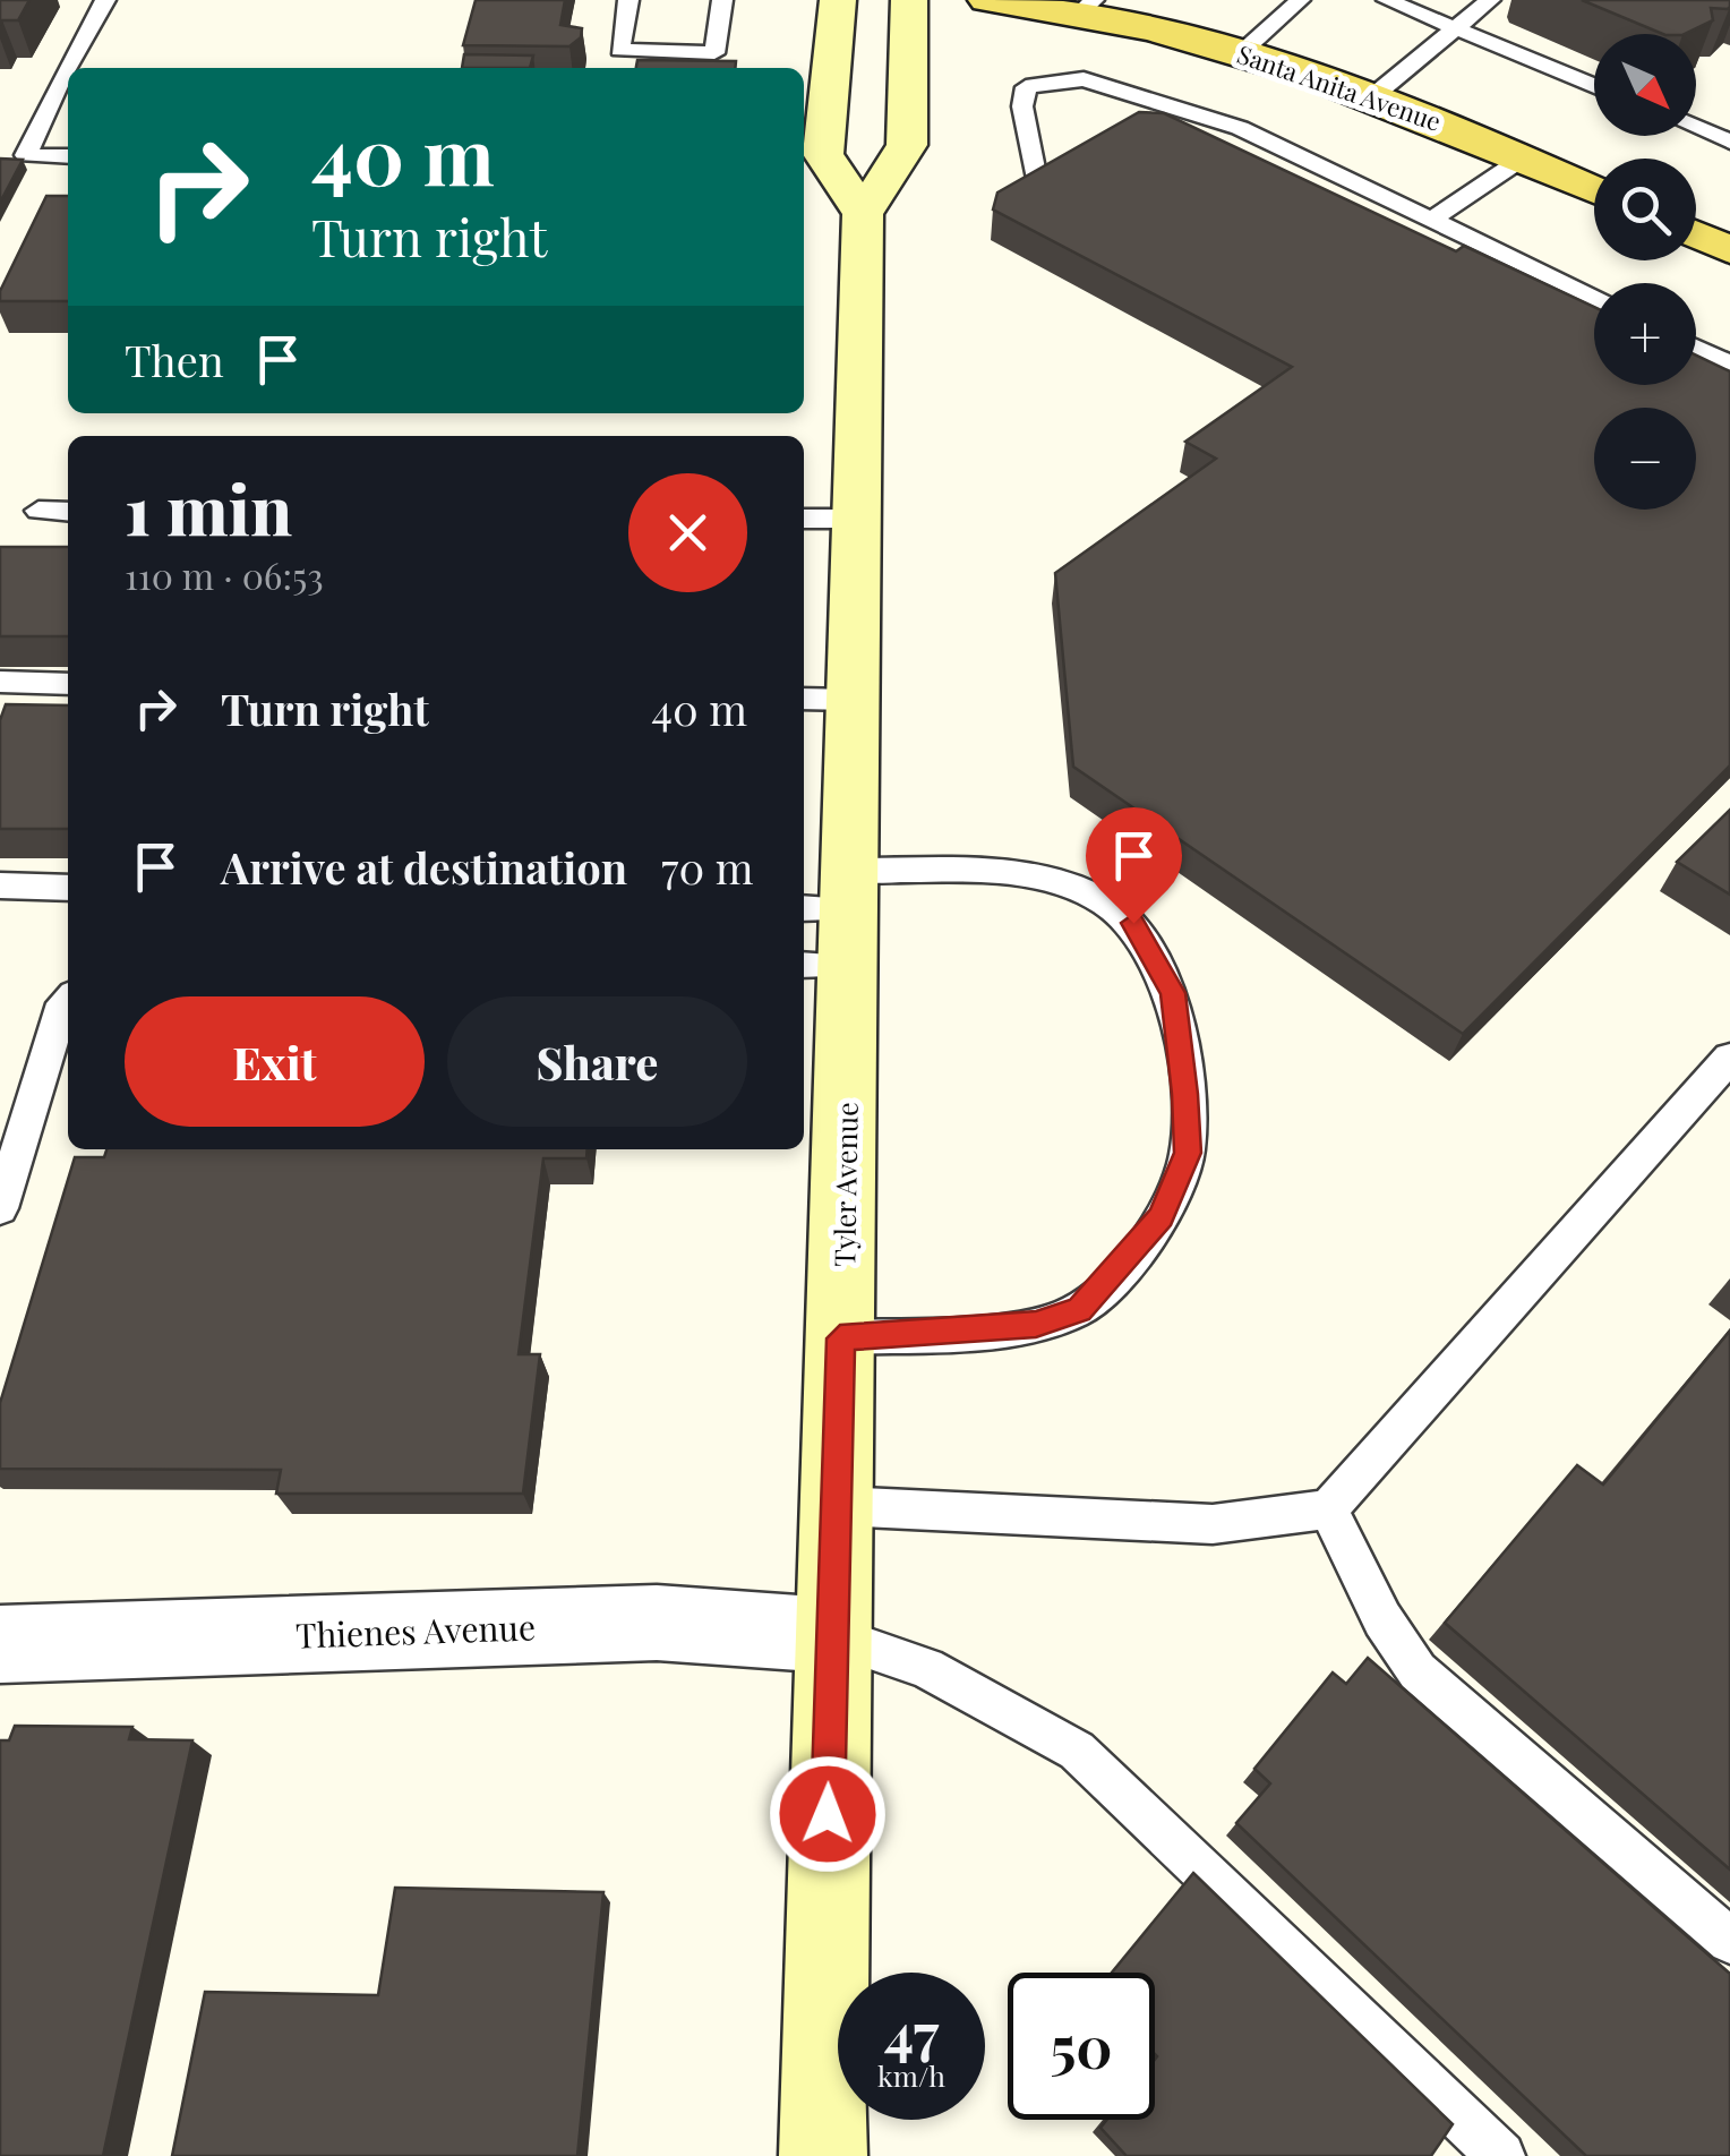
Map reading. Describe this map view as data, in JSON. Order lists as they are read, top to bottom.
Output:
{
  "streets": {
    "main road": ["Santa Anita Avenue", "Tyler Avenue"],
    "street": ["Thienes Avenue"]
  },
  "crossings": [
    ["Tyler Avenue", "Thienes Avenue"]
  ],
  "north": "bottom right",
  "page": {
    "map_buttons": ["+", "−"],
    "turn": ["40 m", "Turn right"],
    "then": "Then",
    "heading": ["1 min", "110 m · 06:53"],
    "list": [
      {
        "name": "Turn right",
        "value": "40 m"
      },
      {
        "name": "Arrive at destination",
        "value": "70 m"
      }
    ],
    "buttons": ["Exit", "Share"],
    "speed": "47 km/h",
    "limit": "50"
  }
}
